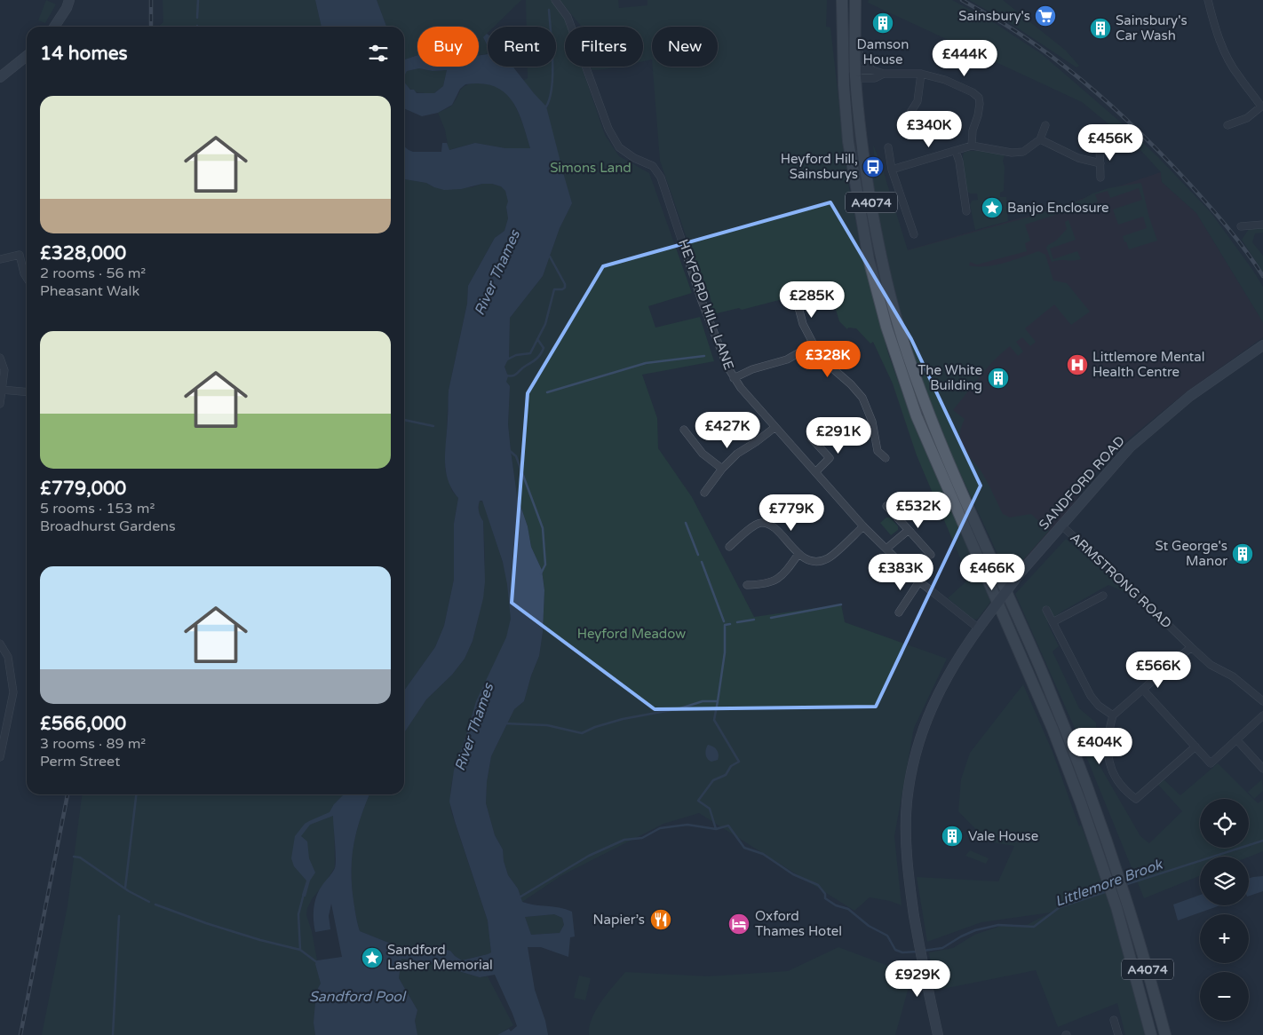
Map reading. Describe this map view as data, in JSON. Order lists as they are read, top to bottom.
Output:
{
  "streets": {
    "main road": ["A4074"],
    "street": ["HEYFORD HILL LANE", "SANDFORD ROAD", "ARMSTRONG ROAD"]
  },
  "crossings": [
    ["HEYFORD HILL LANE", "SANDFORD ROAD"],
    ["SANDFORD ROAD", "ARMSTRONG ROAD"]
  ],
  "water": ["River Thames", "Littlemore Brook", "Sandford Pool"],
  "parks": ["Simons Land", "Heyford Meadow"],
  "places": {
    "supermarket": ["Sainsbury's"],
    "building": [
      "Damson House",
      "Sainsbury's Car Wash",
      "The White Building",
      "St George's Manor",
      "Vale House"
    ],
    "bus stop": ["Heyford Hill, Sainsburys"],
    "place": ["Banjo Enclosure", "Sandford Lasher Memorial"],
    "hospital": ["Littlemore Mental Health Centre"],
    "restaurant": ["Napier’s"],
    "hotel": ["Oxford Thames Hotel"]
  },
  "page": {
    "chip": [
      "Buy",
      "Rent",
      "Filters",
      "New"
    ],
    "heading": "14 homes",
    "price": [
      "£444K",
      "£340K",
      "£456K",
      "£285K",
      "£328K",
      "£427K",
      "£291K",
      "£532K",
      "£779K",
      "£383K",
      "£466K",
      "£566K",
      "£404K",
      "£929K"
    ],
    "list": [
      {
        "name": "£328,000",
        "note": "2 rooms · 56 m² · Pheasant Walk"
      },
      {
        "name": "£779,000",
        "note": "5 rooms · 153 m² · Broadhurst Gardens"
      },
      {
        "name": "£566,000",
        "note": "3 rooms · 89 m² · Perm Street"
      }
    ],
    "map_buttons": ["+", "−"]
  }
}
